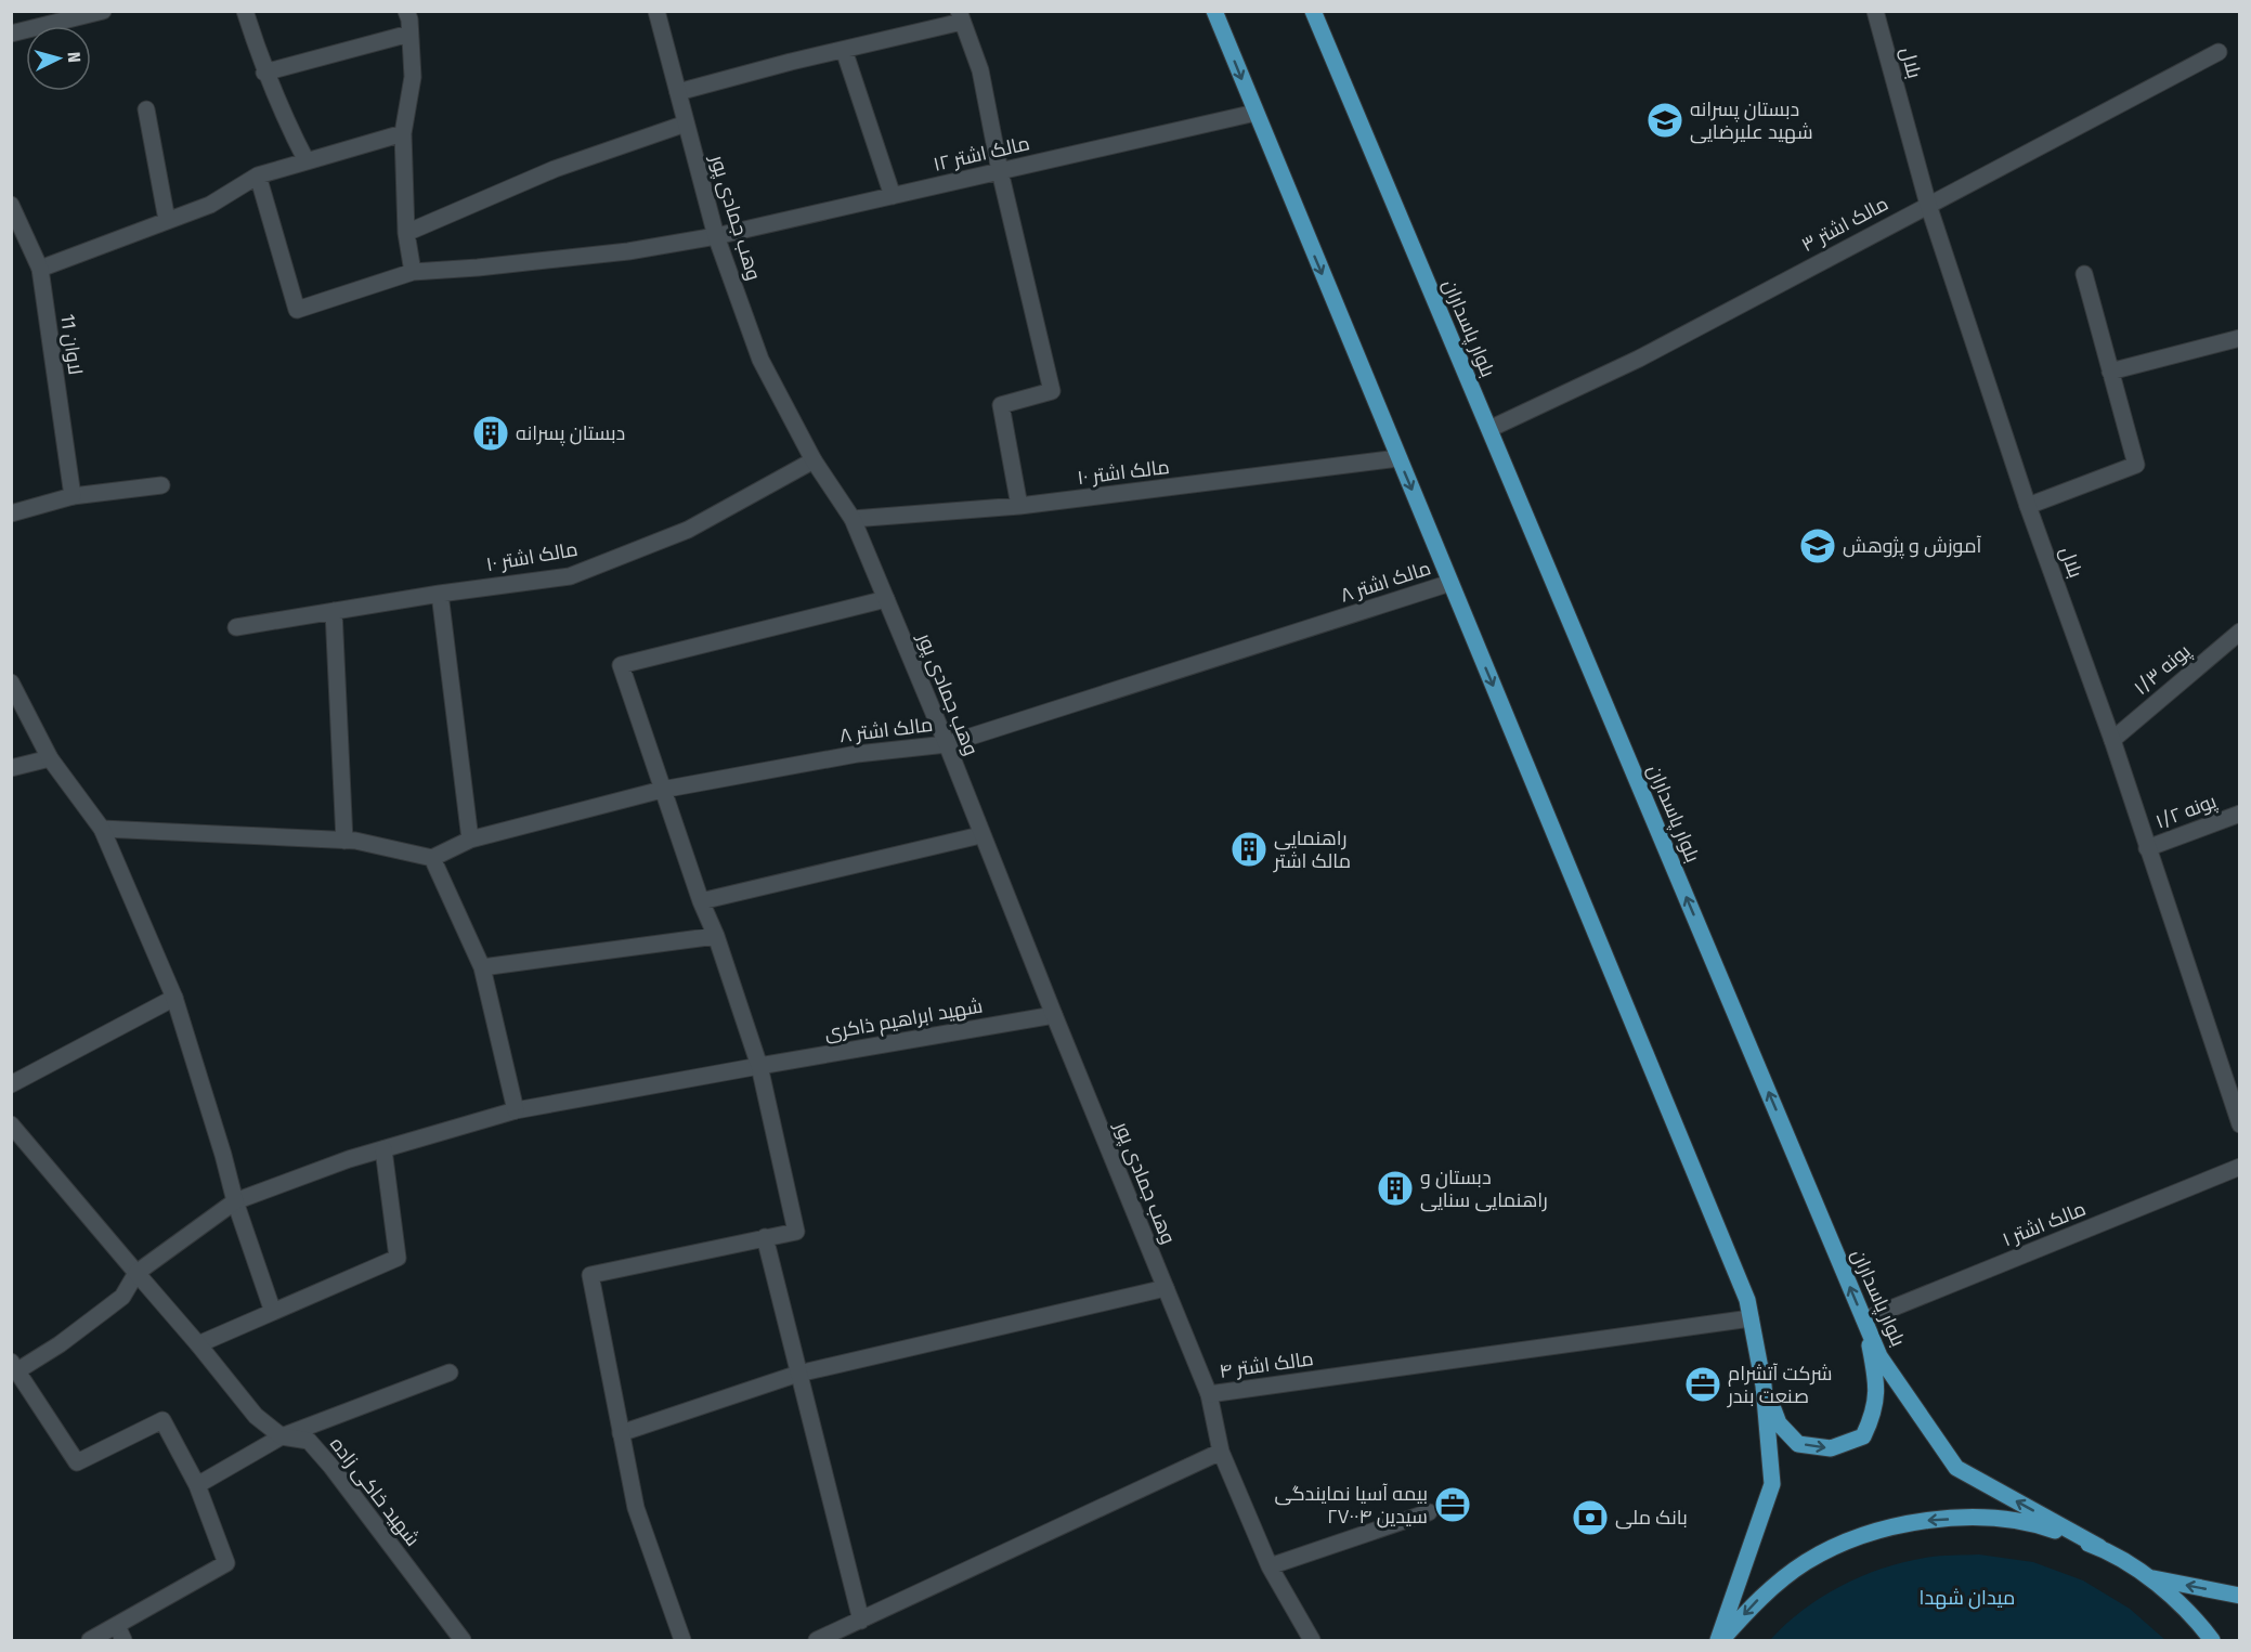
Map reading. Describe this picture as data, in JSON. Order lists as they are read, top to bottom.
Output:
{
  "streets": {
    "main road": ["بلوار پاسداران"],
    "street": [
      "بلال",
      "مالک اشتر ۱۲",
      "وهب جمادی پور",
      "مالک اشتر ۳",
      "لاوان 11",
      "مالک اشتر ۱۰",
      "مالک اشتر ۸",
      "پونه ۱/۳",
      "پونه ۱/۲",
      "شهید ابراهیم ذاکری",
      "مالک اشتر ۱",
      "مالک اشتر ۴",
      "شهید خاکی زاده"
    ]
  },
  "crossings": [
    ["بلال", "مالک اشتر ۳"],
    ["بلال", "پونه ۱/۳"],
    ["بلال", "پونه ۱/۲"],
    ["مالک اشتر ۱۲", "وهب جمادی پور"],
    ["وهب جمادی پور", "مالک اشتر ۱۰"],
    ["وهب جمادی پور", "مالک اشتر ۸"],
    ["وهب جمادی پور", "شهید ابراهیم ذاکری"],
    ["وهب جمادی پور", "مالک اشتر ۴"],
    ["مالک اشتر ۳", "بلوار پاسداران"],
    ["بلوار پاسداران", "مالک اشتر ۱"],
    ["شهید ابراهیم ذاکری", "شهید خاکی زاده"]
  ],
  "parks": ["میدان شهدا"],
  "places": {
    "school or university": ["دبستان پسرانه شهید علیرضایی", "آموزش و پژوهش"],
    "building": ["دبستان پسرانه", "راهنمایی مالک اشتر", "دبستان و راهنمایی سنایی"],
    "office": ["شرکت آتشرام صنعت بندر", "بیمه آسیا نمایندگی سیدین ۲۷۰۰۴"],
    "bank": ["بانک ملی"]
  },
  "north": "right"
}
